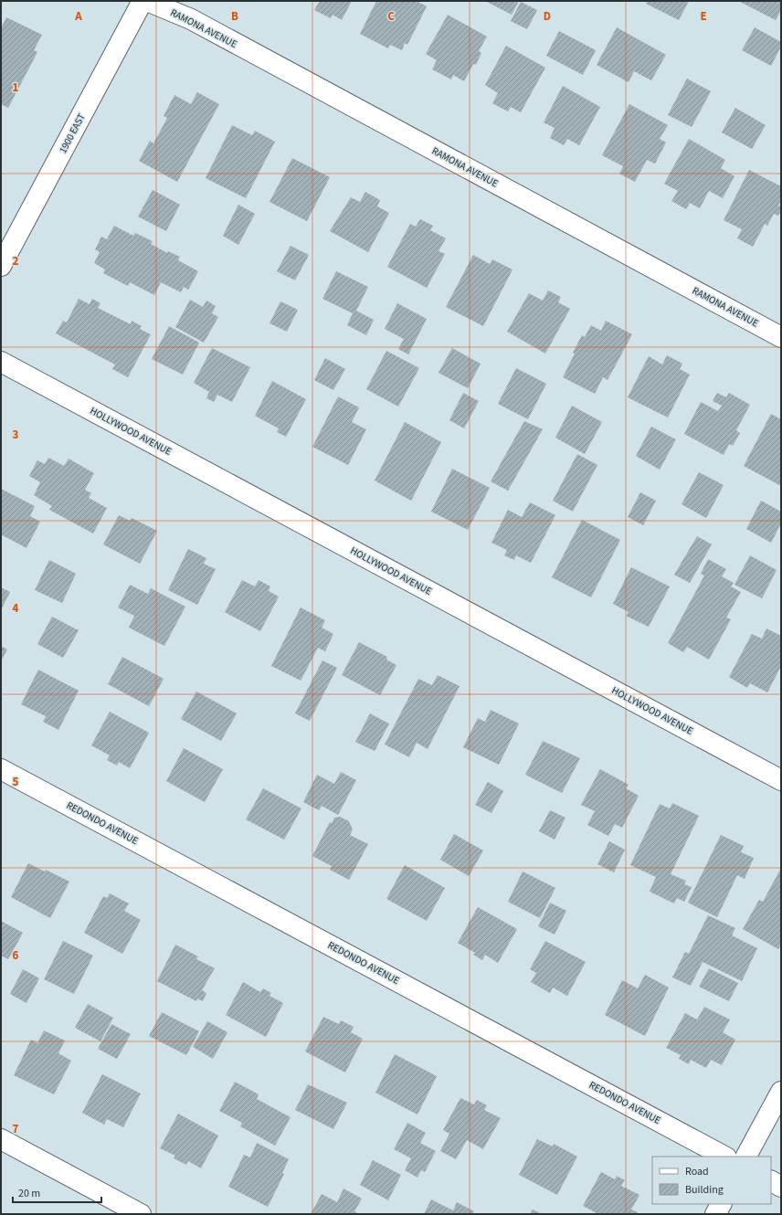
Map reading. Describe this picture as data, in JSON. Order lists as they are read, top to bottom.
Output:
{
  "streets": {
    "street": [
      "RAMONA AVENUE",
      "1900 EAST",
      "HOLLYWOOD AVENUE",
      "REDONDO AVENUE"
    ]
  },
  "legend": ["Road", "Building"],
  "scale_bar": "20 m",
  "grid": {
    "columns": [
      "A",
      "B",
      "C",
      "D",
      "E"
    ],
    "rows": [
      "1",
      "2",
      "3",
      "4",
      "5",
      "6",
      "7"
    ]
  }
}
